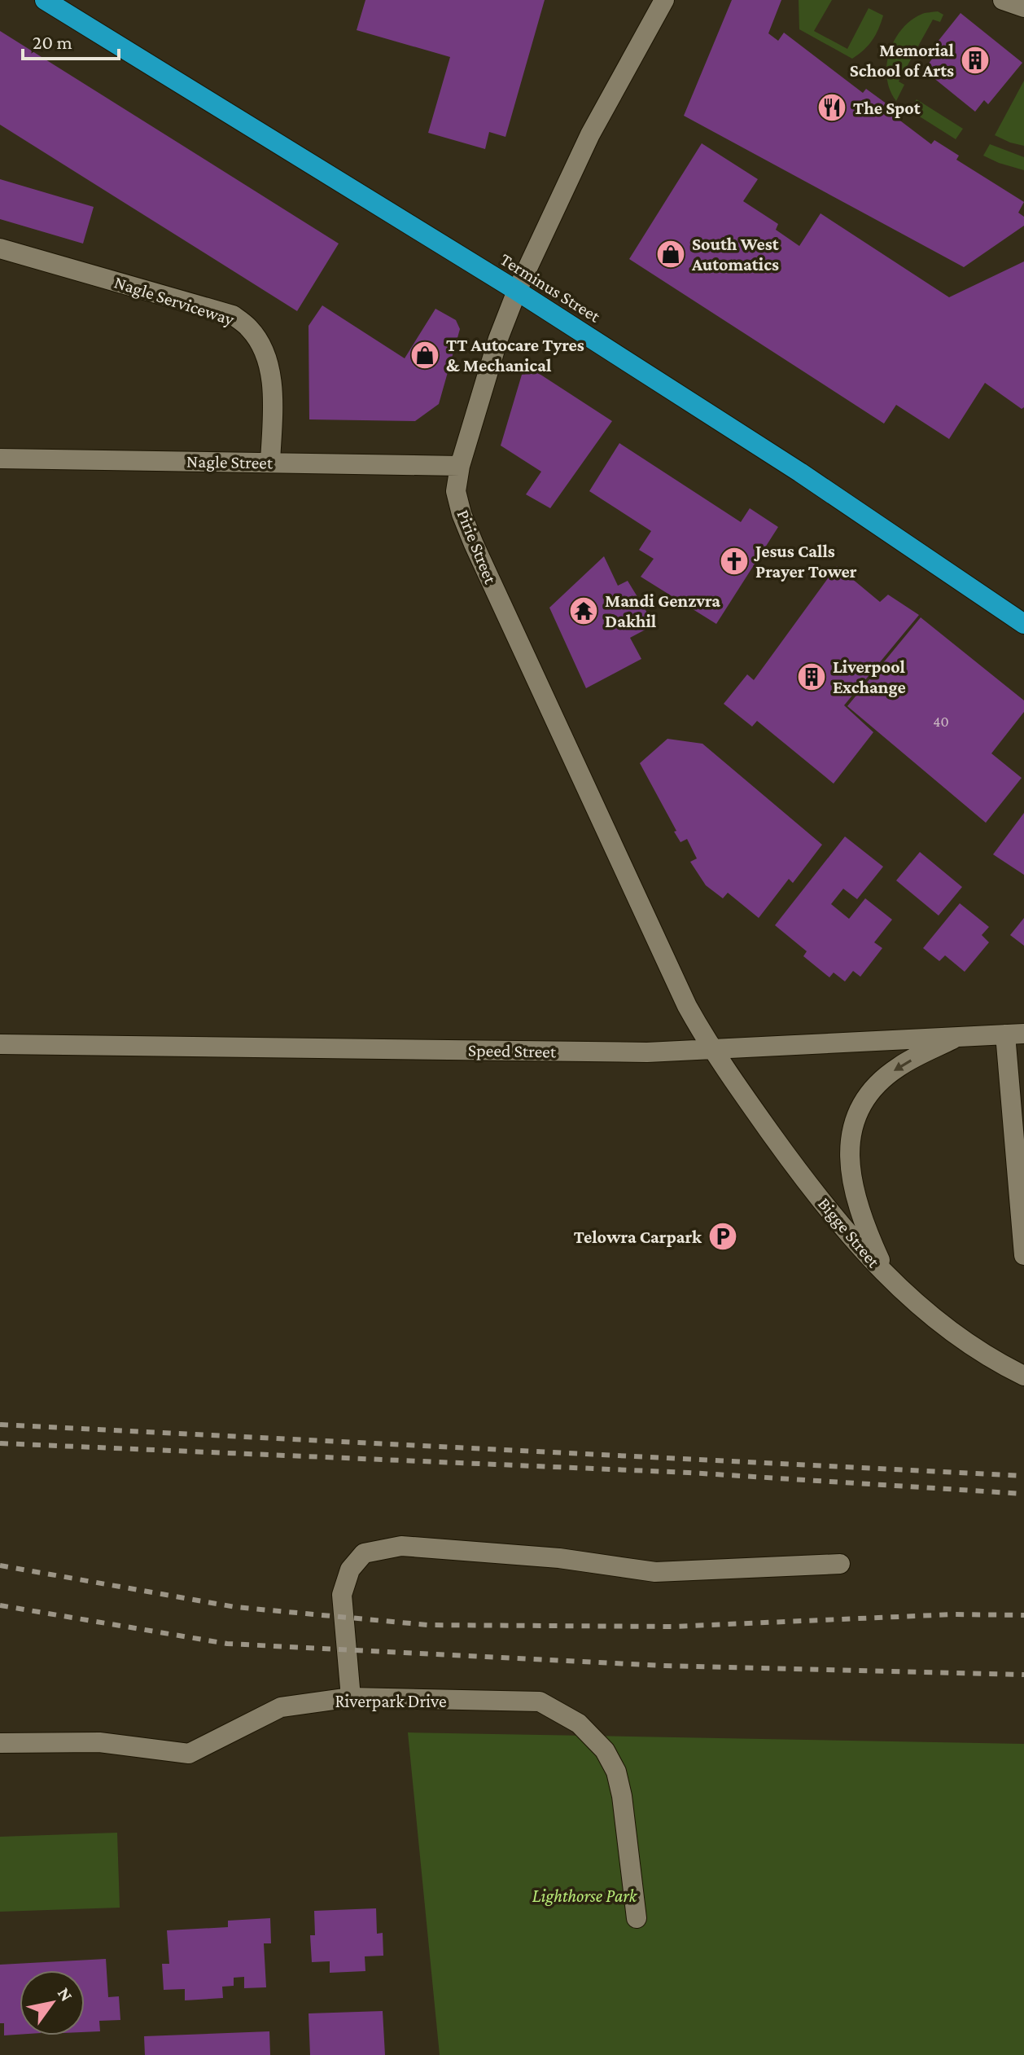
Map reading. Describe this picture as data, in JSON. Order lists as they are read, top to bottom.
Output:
{
  "streets": {
    "highway": ["Terminus Street"],
    "street": [
      "Nagle Serviceway",
      "Nagle Street",
      "Pirie Street",
      "Speed Street",
      "Bigge Street",
      "Riverpark Drive"
    ]
  },
  "crossings": [
    ["Terminus Street", "Pirie Street"],
    ["Nagle Serviceway", "Nagle Street"],
    ["Nagle Street", "Pirie Street"],
    ["Pirie Street", "Speed Street"],
    ["Pirie Street", "Bigge Street"],
    ["Speed Street", "Bigge Street"]
  ],
  "parks": ["Lighthorse Park"],
  "places": {
    "building": ["Memorial School of Arts", "Liverpool Exchange"],
    "restaurant": ["The Spot"],
    "shop": ["South West Automatics", "TT Autocare Tyres & Mechanical"],
    "church": ["Jesus Calls Prayer Tower"],
    "temple": ["Mandi Genzvra Dakhil"],
    "parking": ["Telowra Carpark"]
  },
  "house_numbers": ["40"],
  "scale_bar": "20 m",
  "north": "top right"
}
